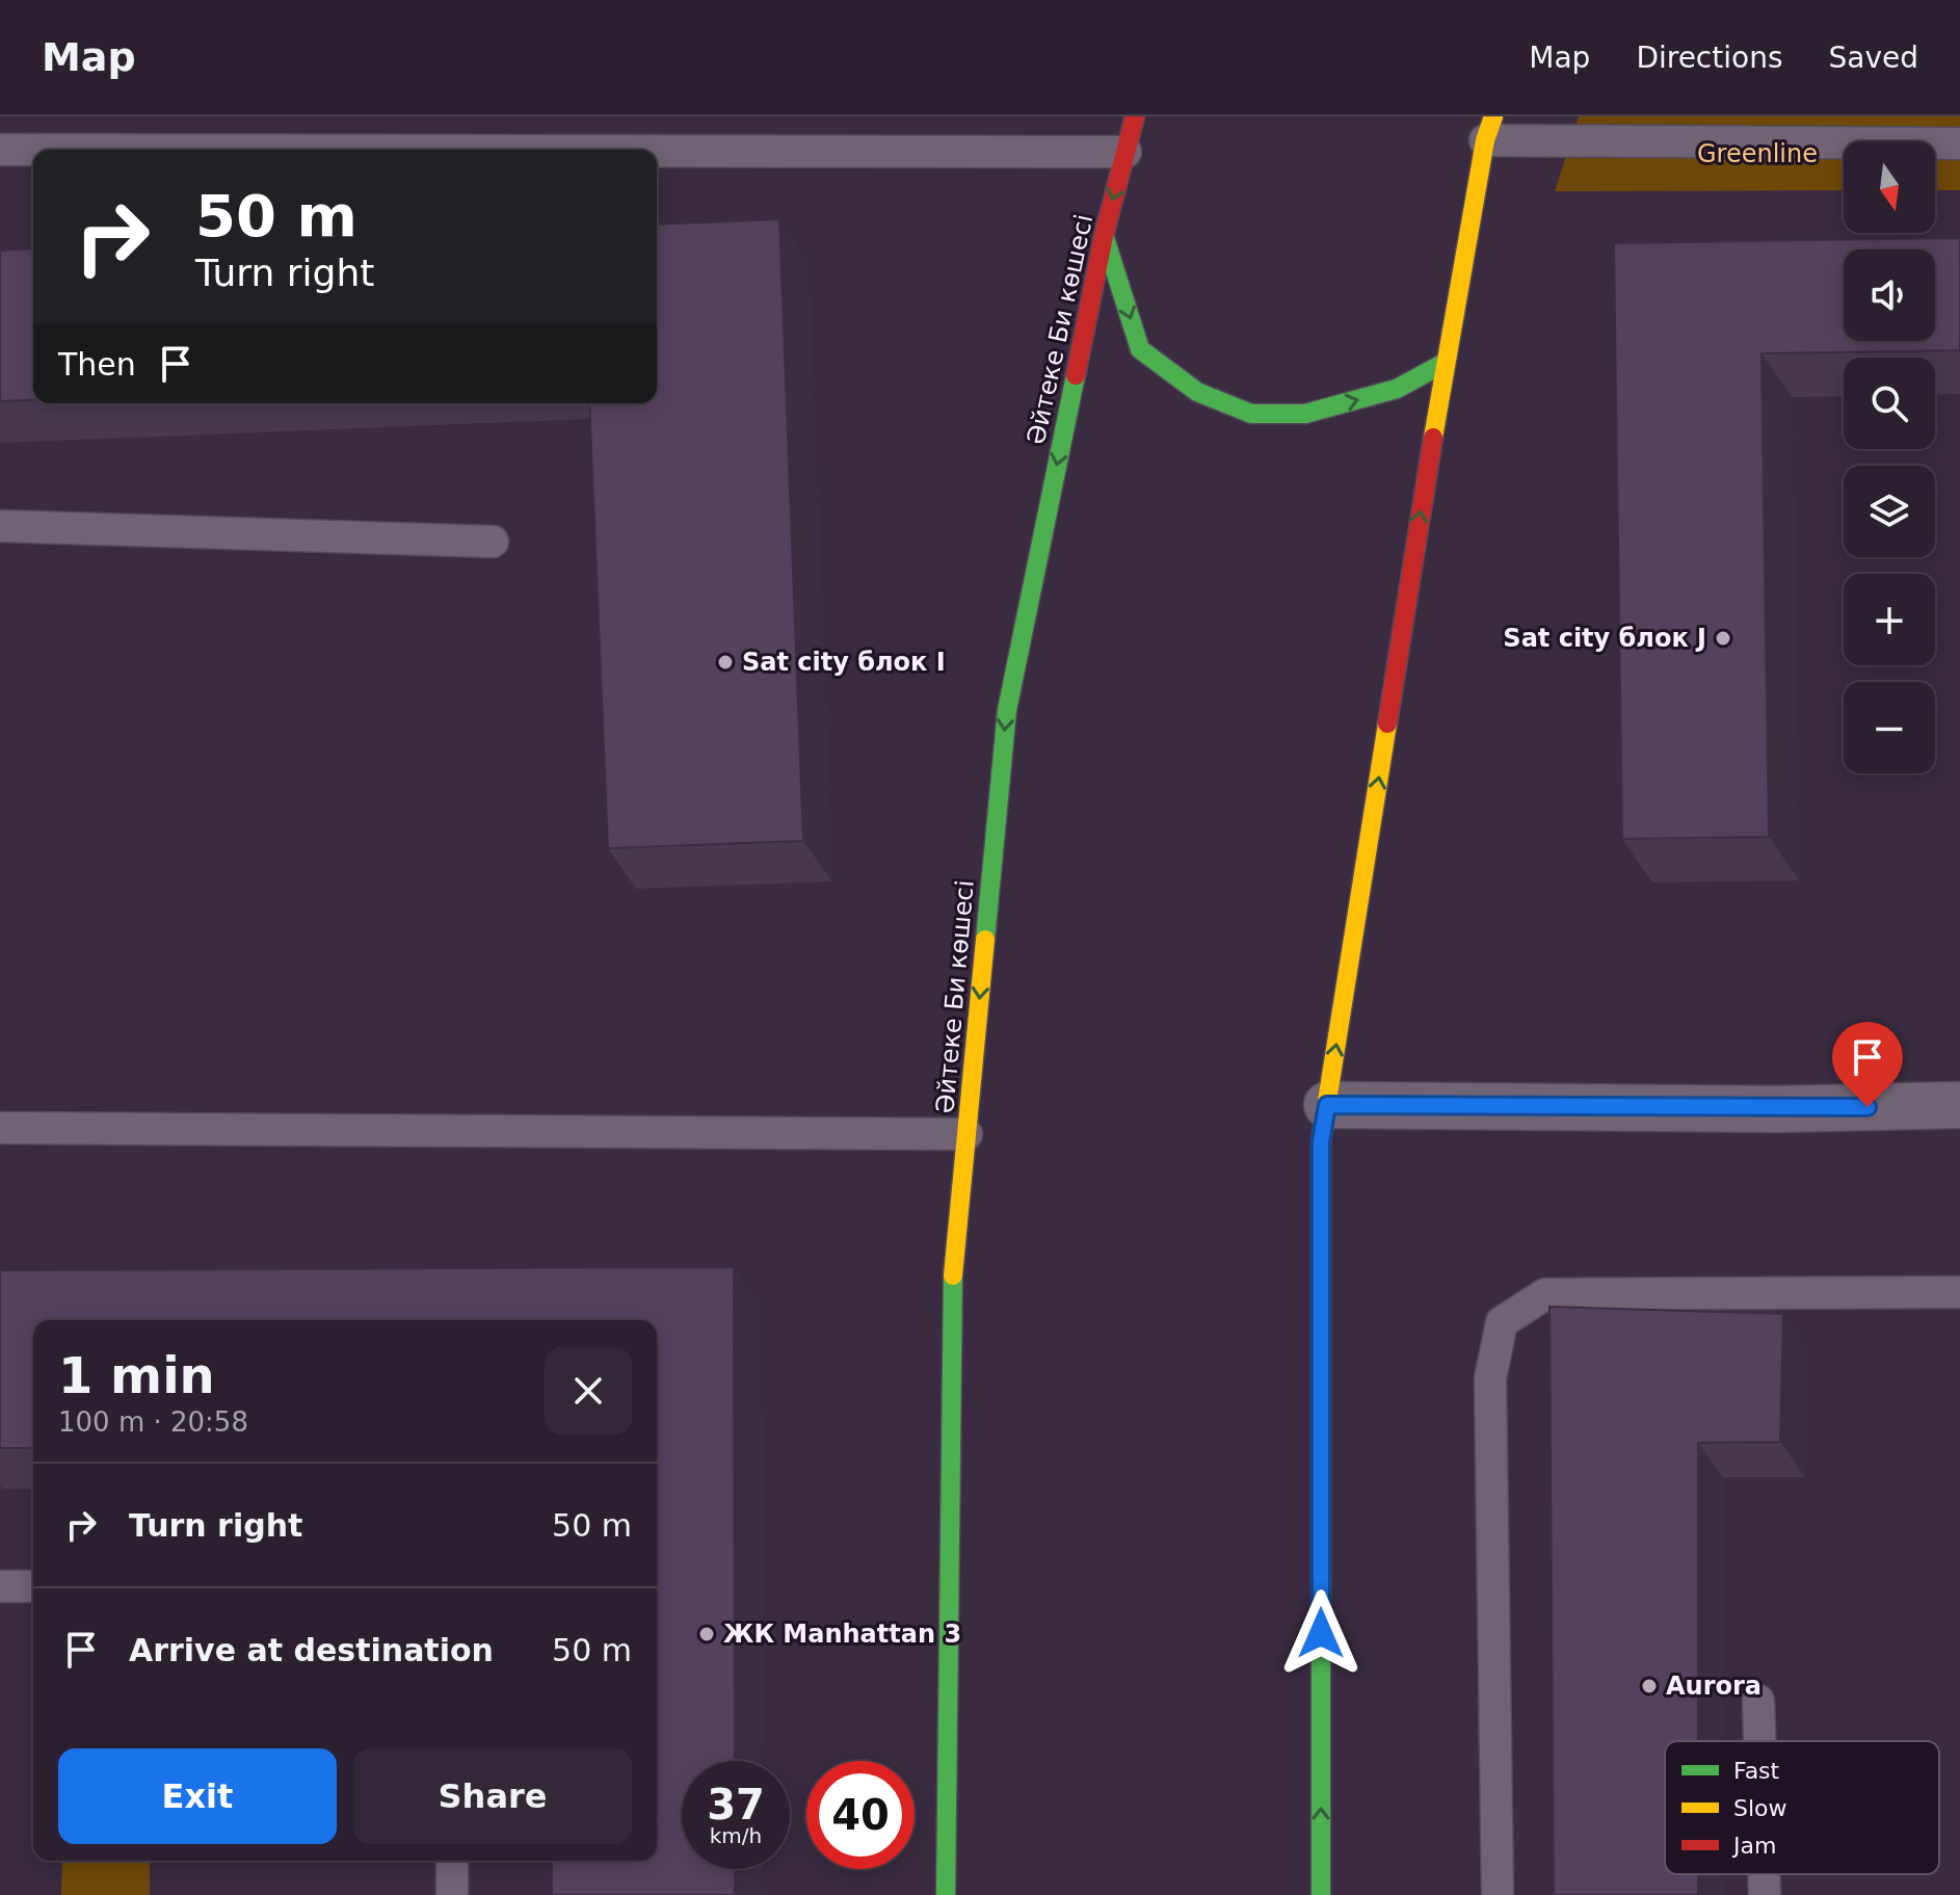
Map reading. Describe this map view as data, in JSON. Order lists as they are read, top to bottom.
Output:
{
  "streets": {
    "street": ["Әйтеке Би көшесі"]
  },
  "one_way": ["Әйтеке Би көшесі"],
  "parks": ["Greenline"],
  "places": [
    "Sat city блок J",
    "Sat city блок I",
    "ЖК Manhattan 3",
    "Aurora"
  ],
  "legend": ["Fast", "Slow", "Jam"],
  "north": "bottom",
  "page": {
    "header": "Map",
    "nav": ["Map", "Directions", "Saved"],
    "map_buttons": ["+", "−"],
    "turn": ["50 m", "Turn right"],
    "then": "Then",
    "heading": ["1 min", "100 m · 20:58"],
    "list": [
      {
        "name": "Turn right",
        "value": "50 m"
      },
      {
        "name": "Arrive at destination",
        "value": "50 m"
      }
    ],
    "buttons": ["Exit", "Share"],
    "speed": "37 km/h",
    "limit": "40"
  }
}
